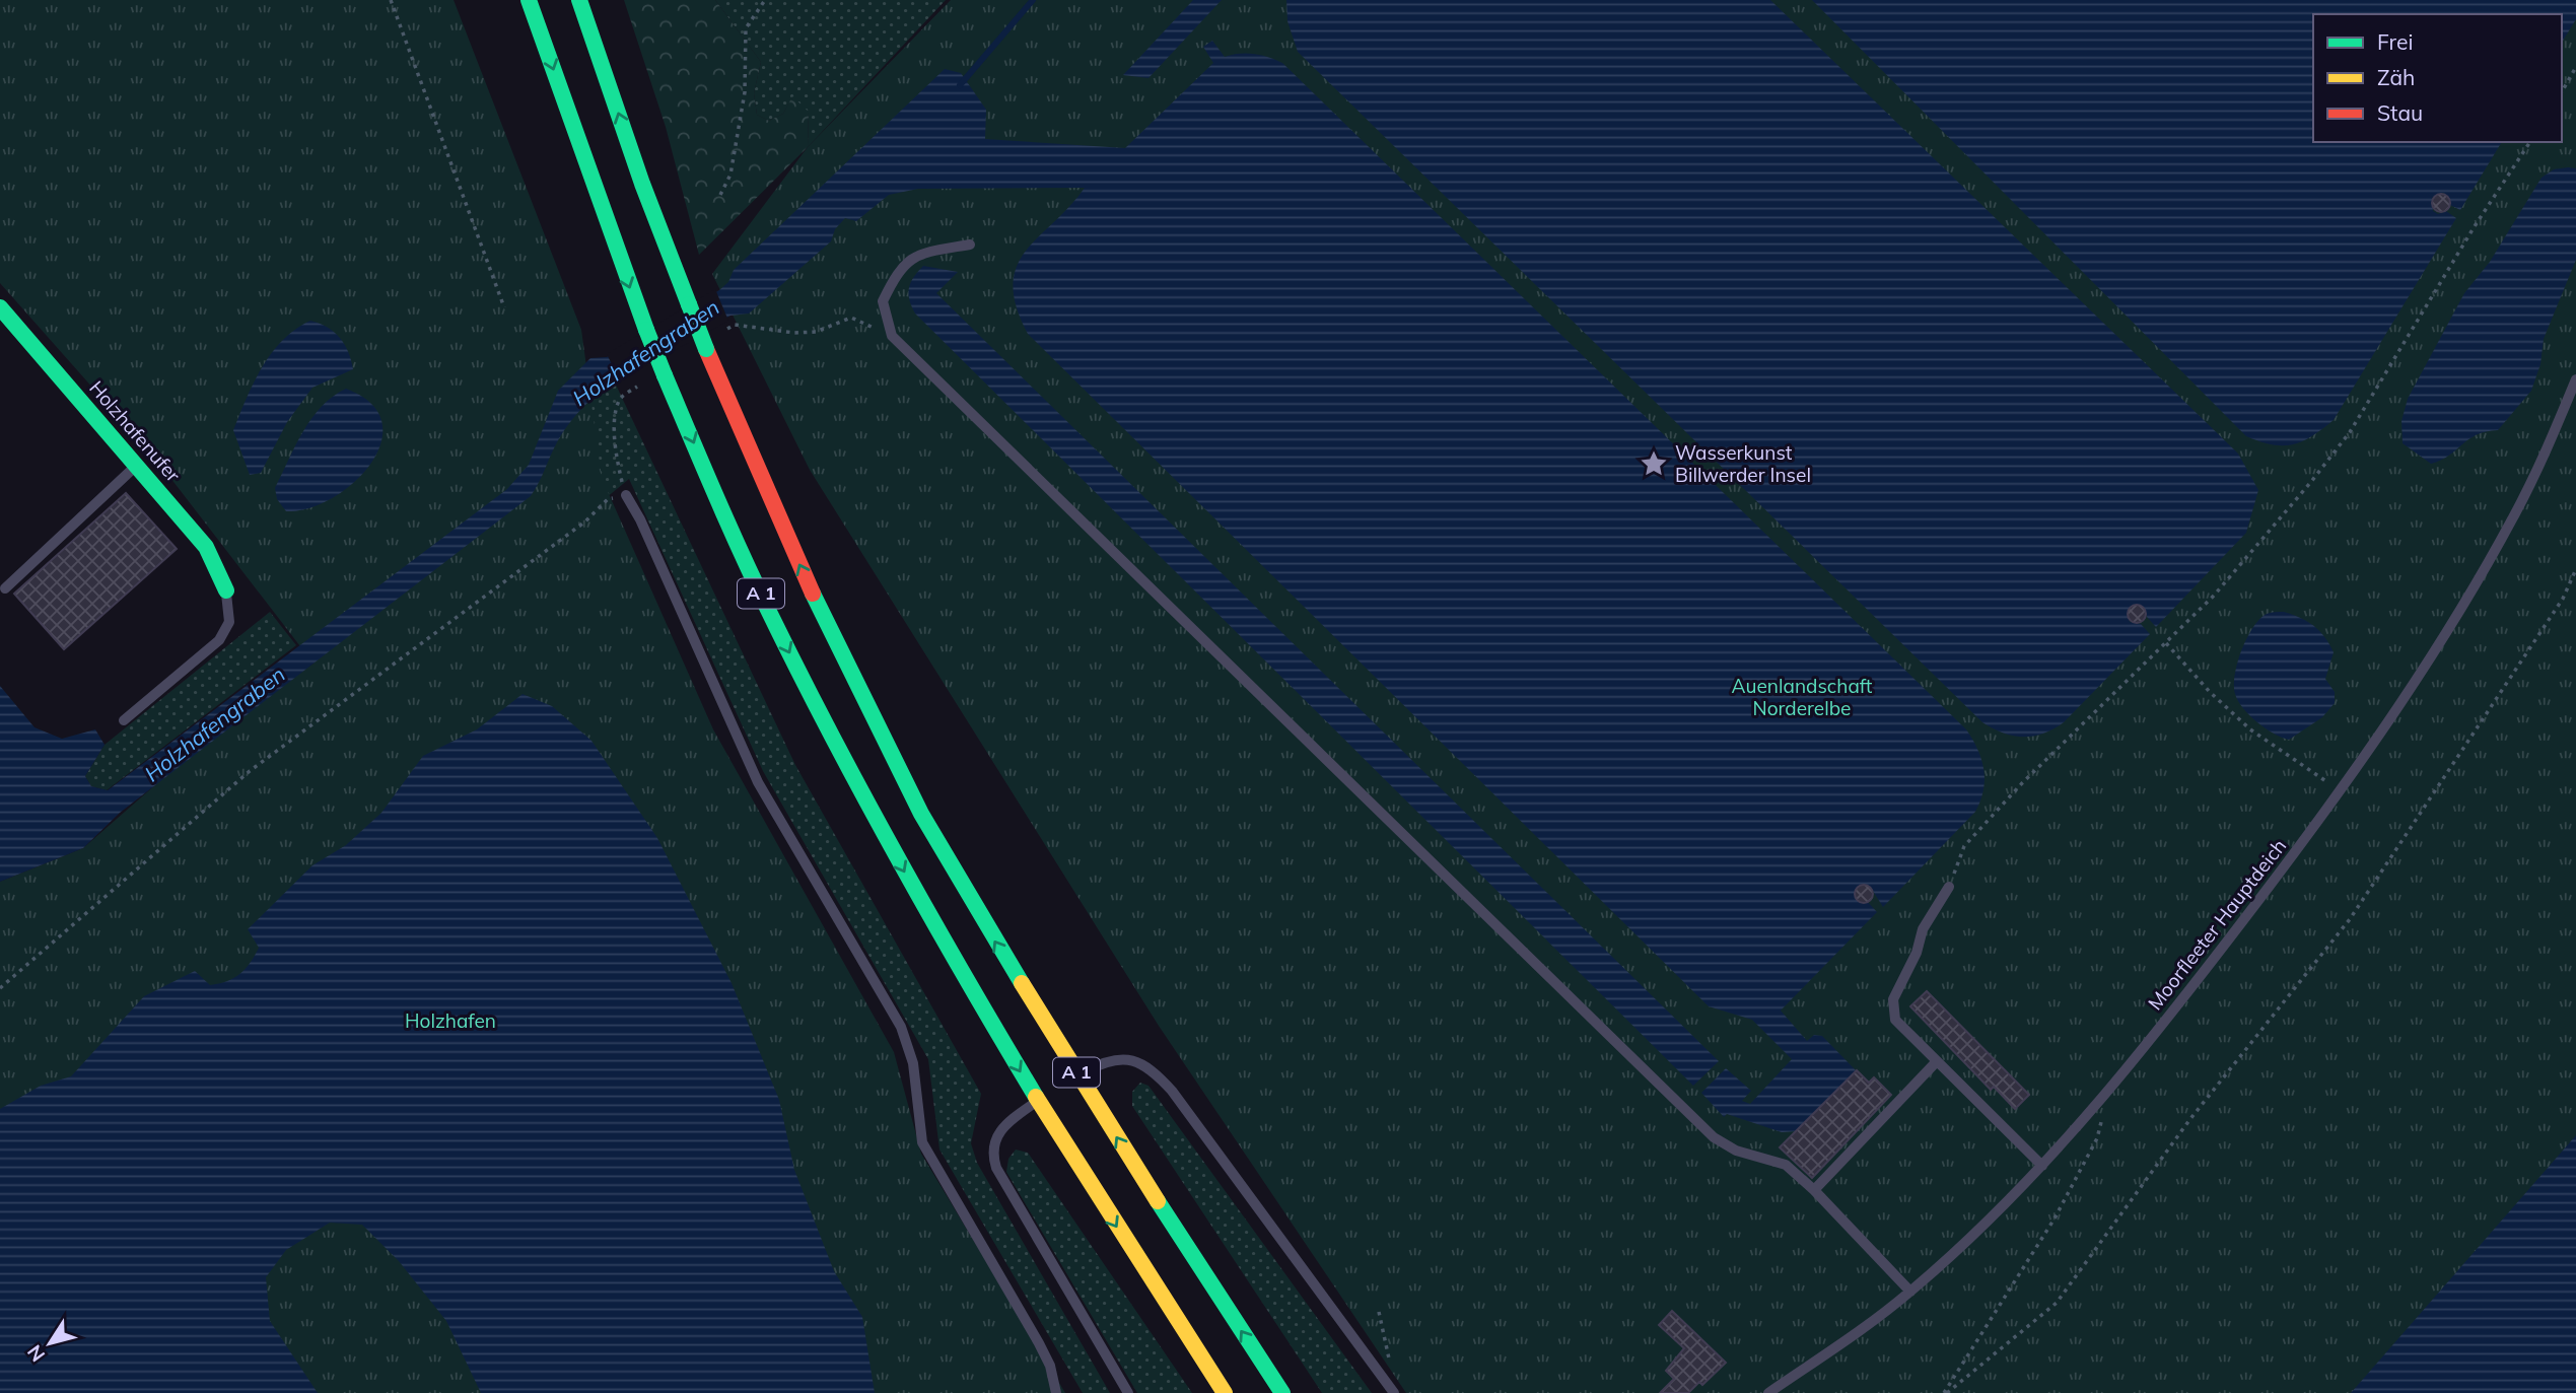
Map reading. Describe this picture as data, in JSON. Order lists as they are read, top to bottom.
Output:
{
  "streets": {
    "main road": ["Holzhafenufer", "A 1"],
    "lane": ["Moorfleeter Hauptdeich"]
  },
  "water": ["Holzhafengraben"],
  "parks": ["Auenlandschaft Norderelbe", "Holzhafen"],
  "places": {
    "place": ["Wasserkunst Billwerder Insel"]
  },
  "legend": ["Frei", "Zäh", "Stau"],
  "north": "bottom left"
}
